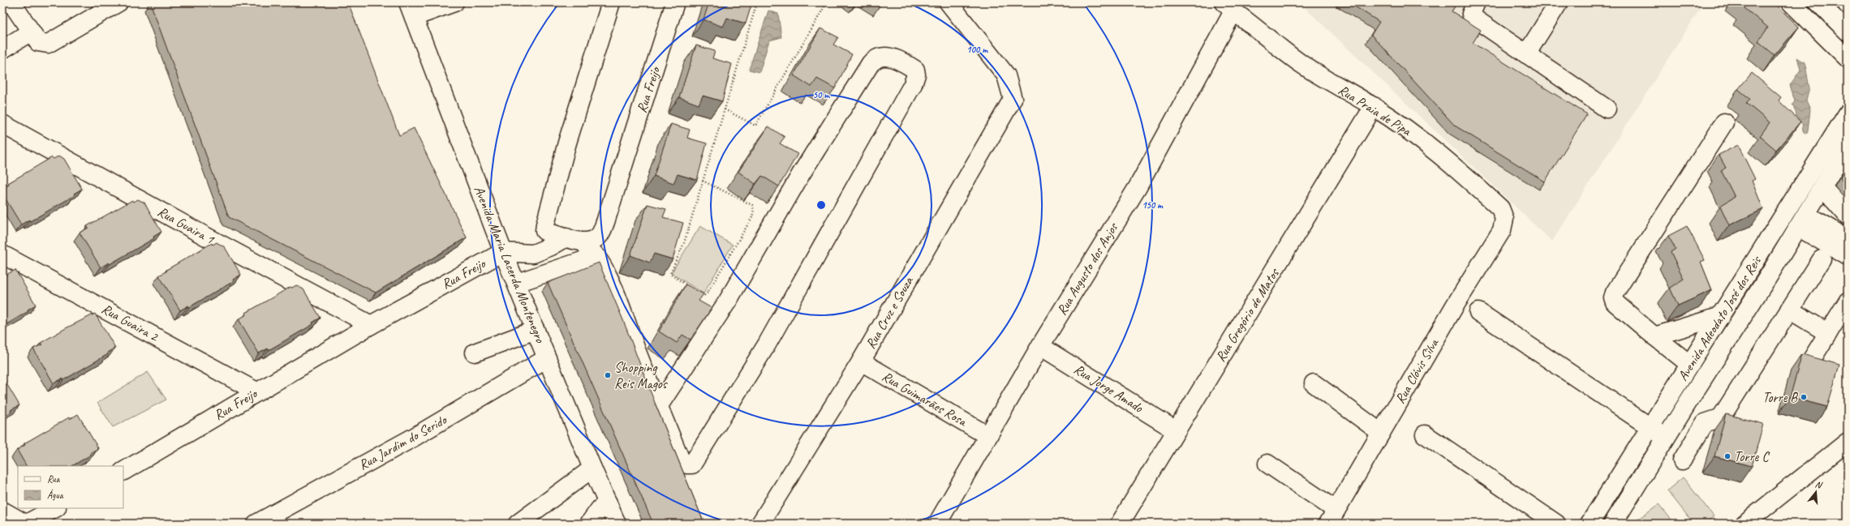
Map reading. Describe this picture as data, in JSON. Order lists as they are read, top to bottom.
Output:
{
  "streets": {
    "street": [
      "Rua Freijo",
      "Rua Praia de Pipa",
      "Rua Guaira 1",
      "Avenida Maria Lacerda Montenegro",
      "Rua Augusto dos Anjos",
      "Rua Cruz e Souza",
      "Rua Gregório de Matos",
      "Avenida Adeodato José dos Reis",
      "Rua Guaira 2",
      "Rua Clóvis Silva",
      "Rua Jorge Amado",
      "Rua Guimarães Rosa",
      "Rua Jardim do Serido"
    ]
  },
  "crossings": [
    ["Rua Freijo", "Rua Guaira 1"],
    ["Rua Freijo", "Avenida Maria Lacerda Montenegro"],
    ["Rua Freijo", "Rua Guaira 2"],
    ["Rua Praia de Pipa", "Rua Augusto dos Anjos"],
    ["Rua Praia de Pipa", "Rua Gregório de Matos"],
    ["Rua Praia de Pipa", "Rua Clóvis Silva"],
    ["Avenida Maria Lacerda Montenegro", "Rua Jardim do Serido"],
    ["Rua Augusto dos Anjos", "Rua Jorge Amado"],
    ["Rua Augusto dos Anjos", "Rua Guimarães Rosa"],
    ["Rua Cruz e Souza", "Rua Guimarães Rosa"],
    ["Rua Gregório de Matos", "Rua Jorge Amado"]
  ],
  "places": ["Shopping Reis Magos", "Torre B", "Torre C"],
  "legend": ["Rua", "Água"],
  "north": "top",
  "rings": ["100 m", "50 m", "150 m"]
}
